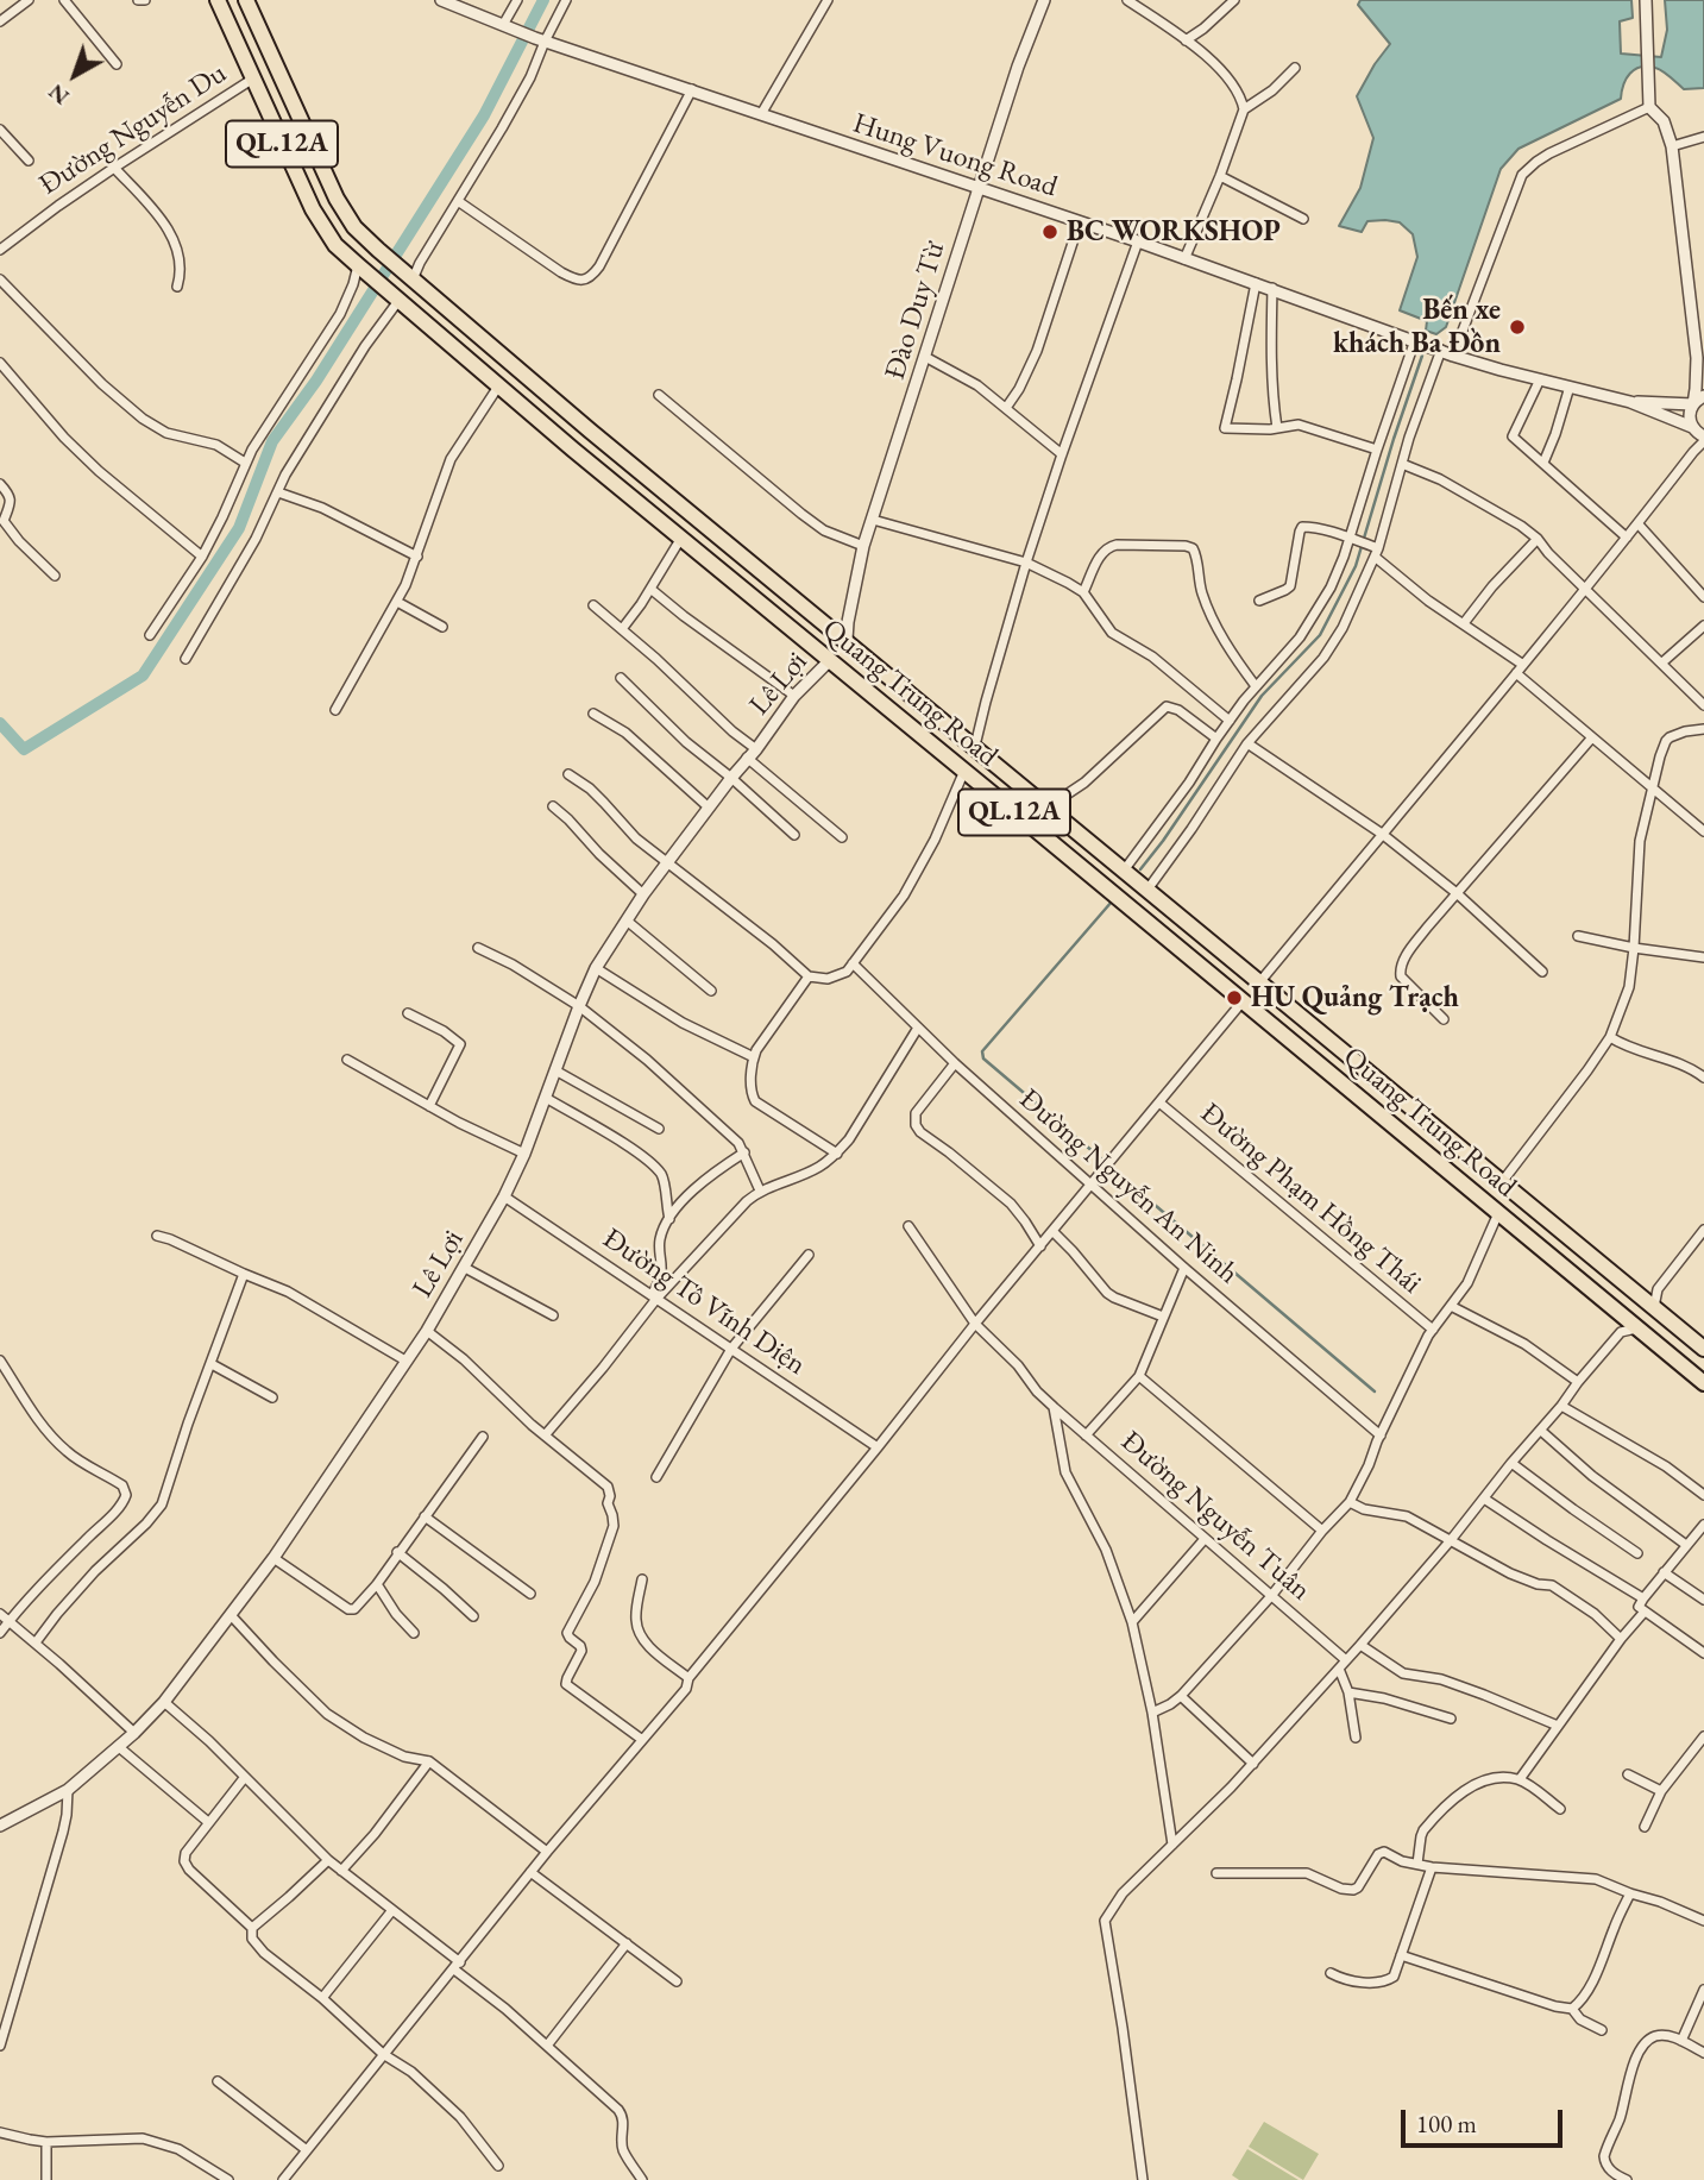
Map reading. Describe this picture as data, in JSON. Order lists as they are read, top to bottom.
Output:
{
  "streets": {
    "highway": ["QL.12A", "Quang Trung Road"],
    "street": [
      "Đường Nguyễn Du",
      "Hung Vuong Road",
      "Đào Duy Từ",
      "Lê Lợi",
      "Đường Nguyễn An Ninh",
      "Đường Phạm Hồng Thái",
      "Đường Tô Vĩnh Diện",
      "Đường Nguyễn Tuân"
    ]
  },
  "crossings": [
    ["Đường Nguyễn Du", "QL.12A"],
    ["QL.12A", "Quang Trung Road"],
    ["Hung Vuong Road", "Đào Duy Từ"],
    ["Đào Duy Từ", "Quang Trung Road"],
    ["Lê Lợi", "Quang Trung Road"],
    ["Lê Lợi", "Đường Tô Vĩnh Diện"]
  ],
  "places": ["BC WORKSHOP", "Bến xe khách Ba Đồn", "HU Quảng Trạch"],
  "scale_bar": "100 m",
  "north": "bottom left"
}
